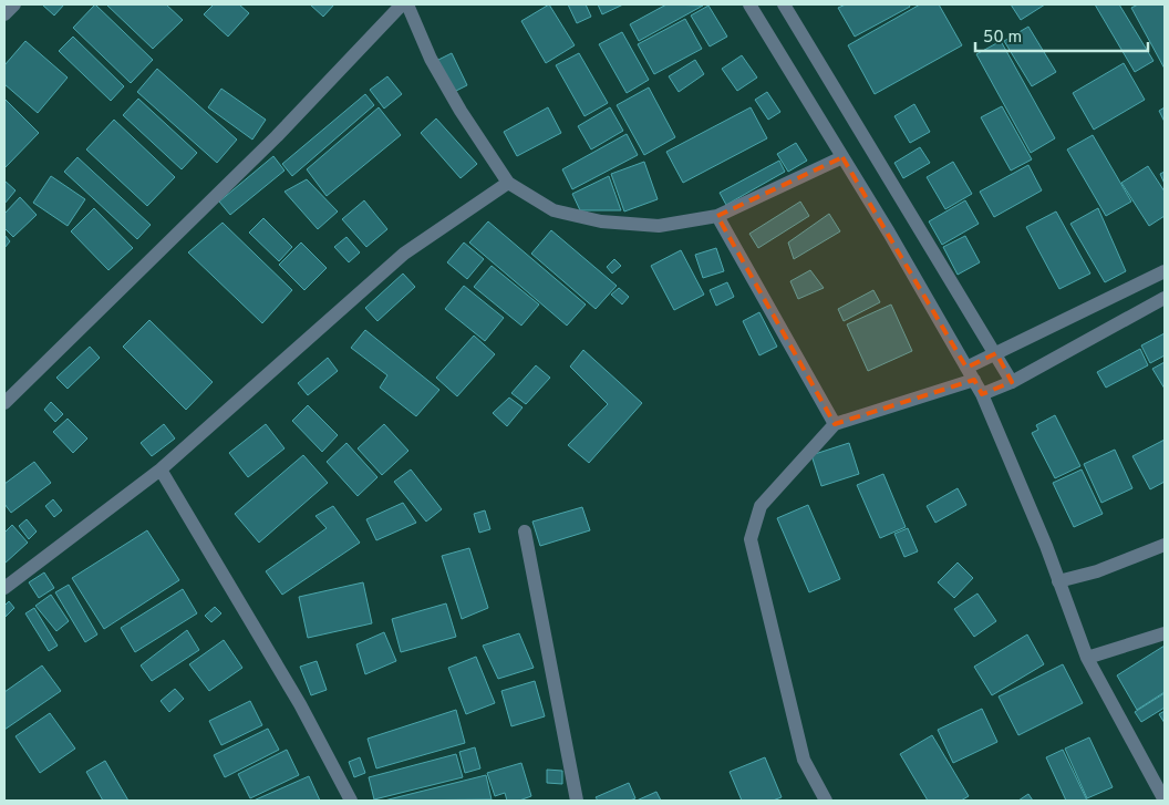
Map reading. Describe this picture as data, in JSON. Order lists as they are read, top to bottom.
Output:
{
  "scale_bar": "50 m"
}
